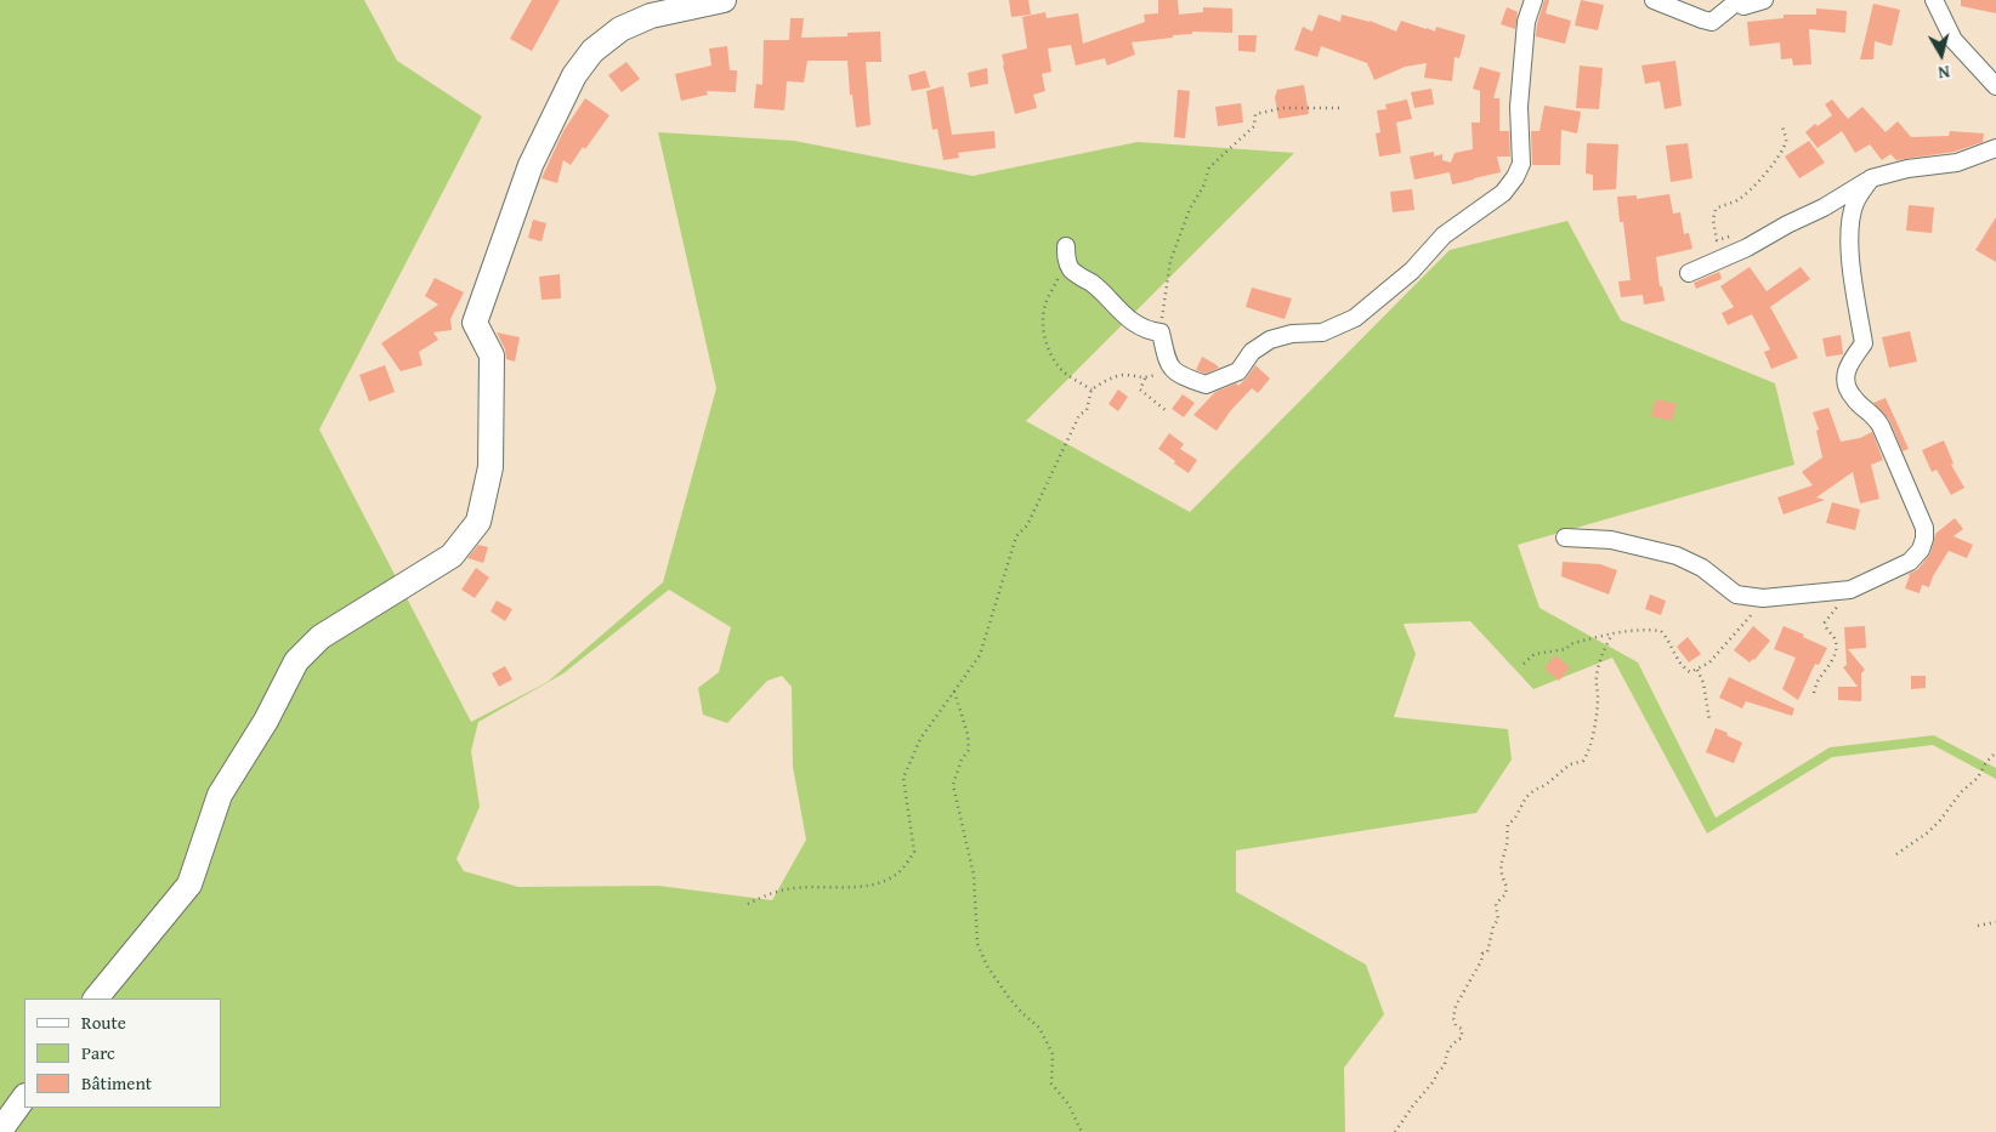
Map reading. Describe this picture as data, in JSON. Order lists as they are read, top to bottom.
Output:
{
  "legend": ["Route", "Parc", "Bâtiment"],
  "north": "bottom"
}
